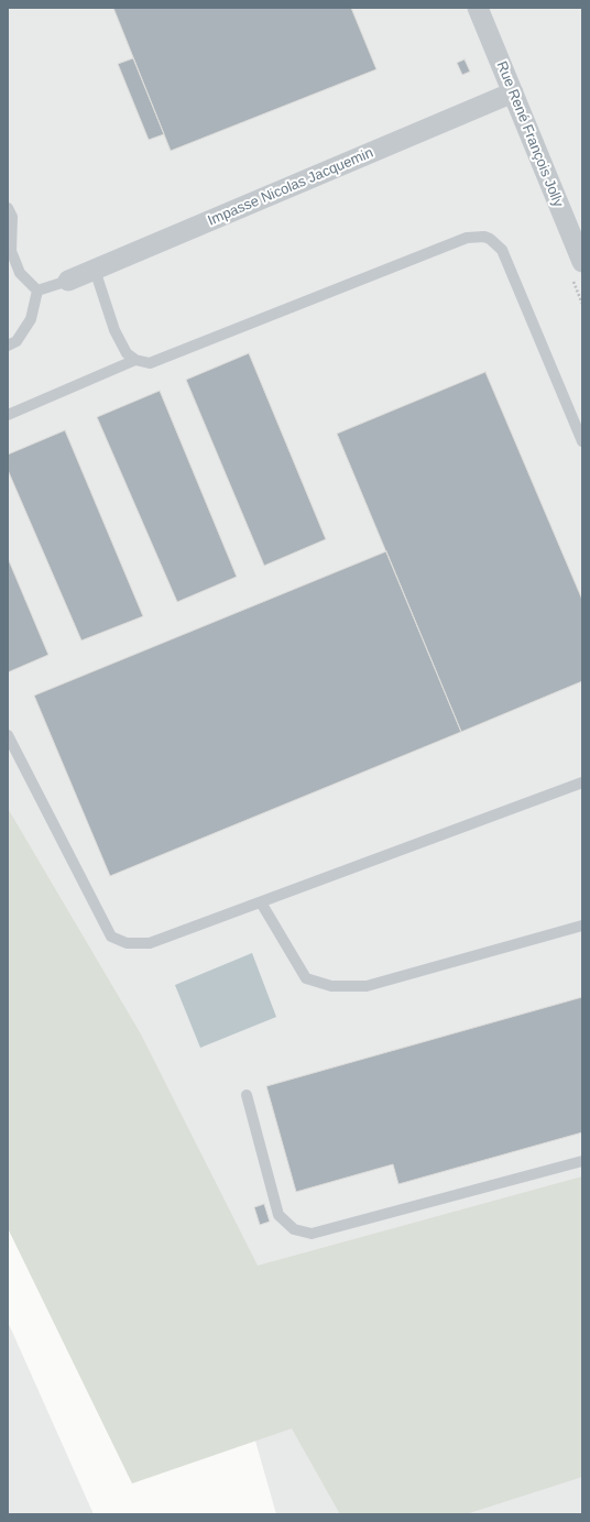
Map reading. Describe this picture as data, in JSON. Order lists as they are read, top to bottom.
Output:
{
  "streets": {
    "street": ["Rue René François Jolly", "Impasse Nicolas Jacquemin"]
  },
  "crossings": [
    ["Rue René François Jolly", "Impasse Nicolas Jacquemin"]
  ]
}
